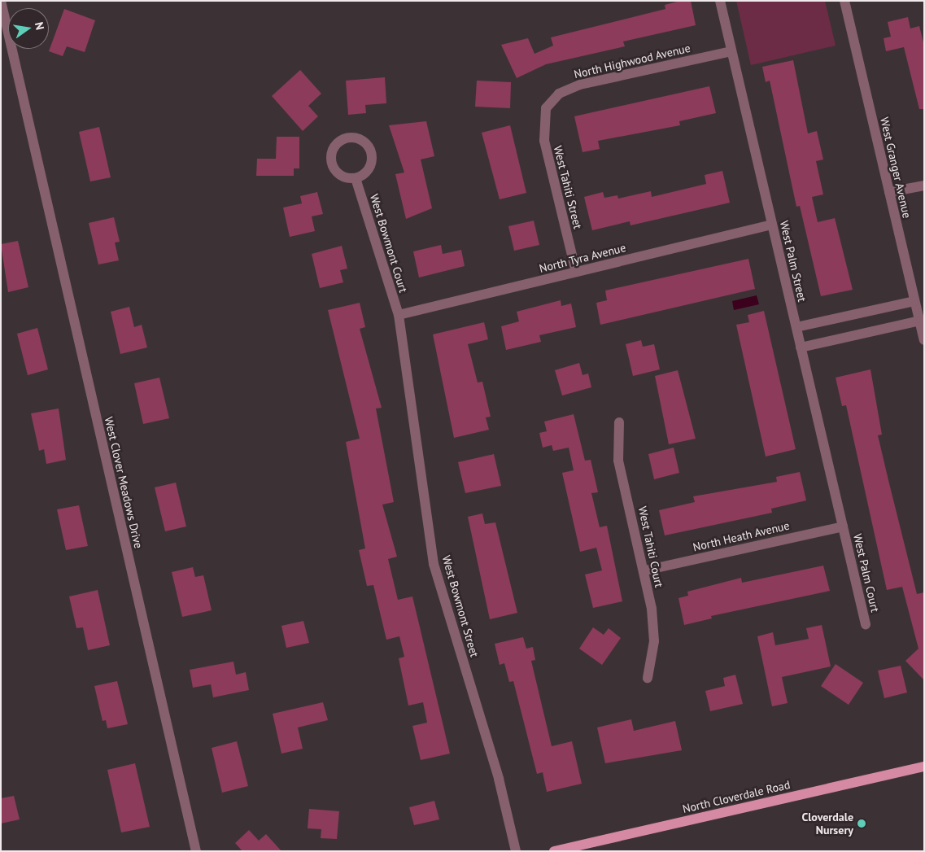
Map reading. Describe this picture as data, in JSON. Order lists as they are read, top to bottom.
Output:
{
  "streets": {
    "main road": ["North Cloverdale Road"],
    "street": [
      "North Highwood Avenue",
      "West Granger Avenue",
      "West Tahiti Street",
      "West Bowmont Court",
      "North Tyra Avenue",
      "West Palm Street",
      "West Clover Meadows Drive",
      "North Heath Avenue",
      "West Tahiti Court",
      "West Palm Court",
      "West Bowmont Street"
    ]
  },
  "crossings": [
    ["North Highwood Avenue", "West Tahiti Street"],
    ["North Highwood Avenue", "West Palm Street"],
    ["West Tahiti Street", "North Tyra Avenue"],
    ["West Bowmont Court", "North Tyra Avenue"],
    ["West Bowmont Court", "West Bowmont Street"],
    ["North Tyra Avenue", "West Palm Street"],
    ["North Tyra Avenue", "West Bowmont Street"],
    ["West Palm Street", "North Heath Avenue"],
    ["West Palm Street", "West Palm Court"],
    ["North Heath Avenue", "West Tahiti Court"],
    ["North Heath Avenue", "West Palm Court"]
  ],
  "places": ["Cloverdale Nursery"],
  "north": "right"
}
